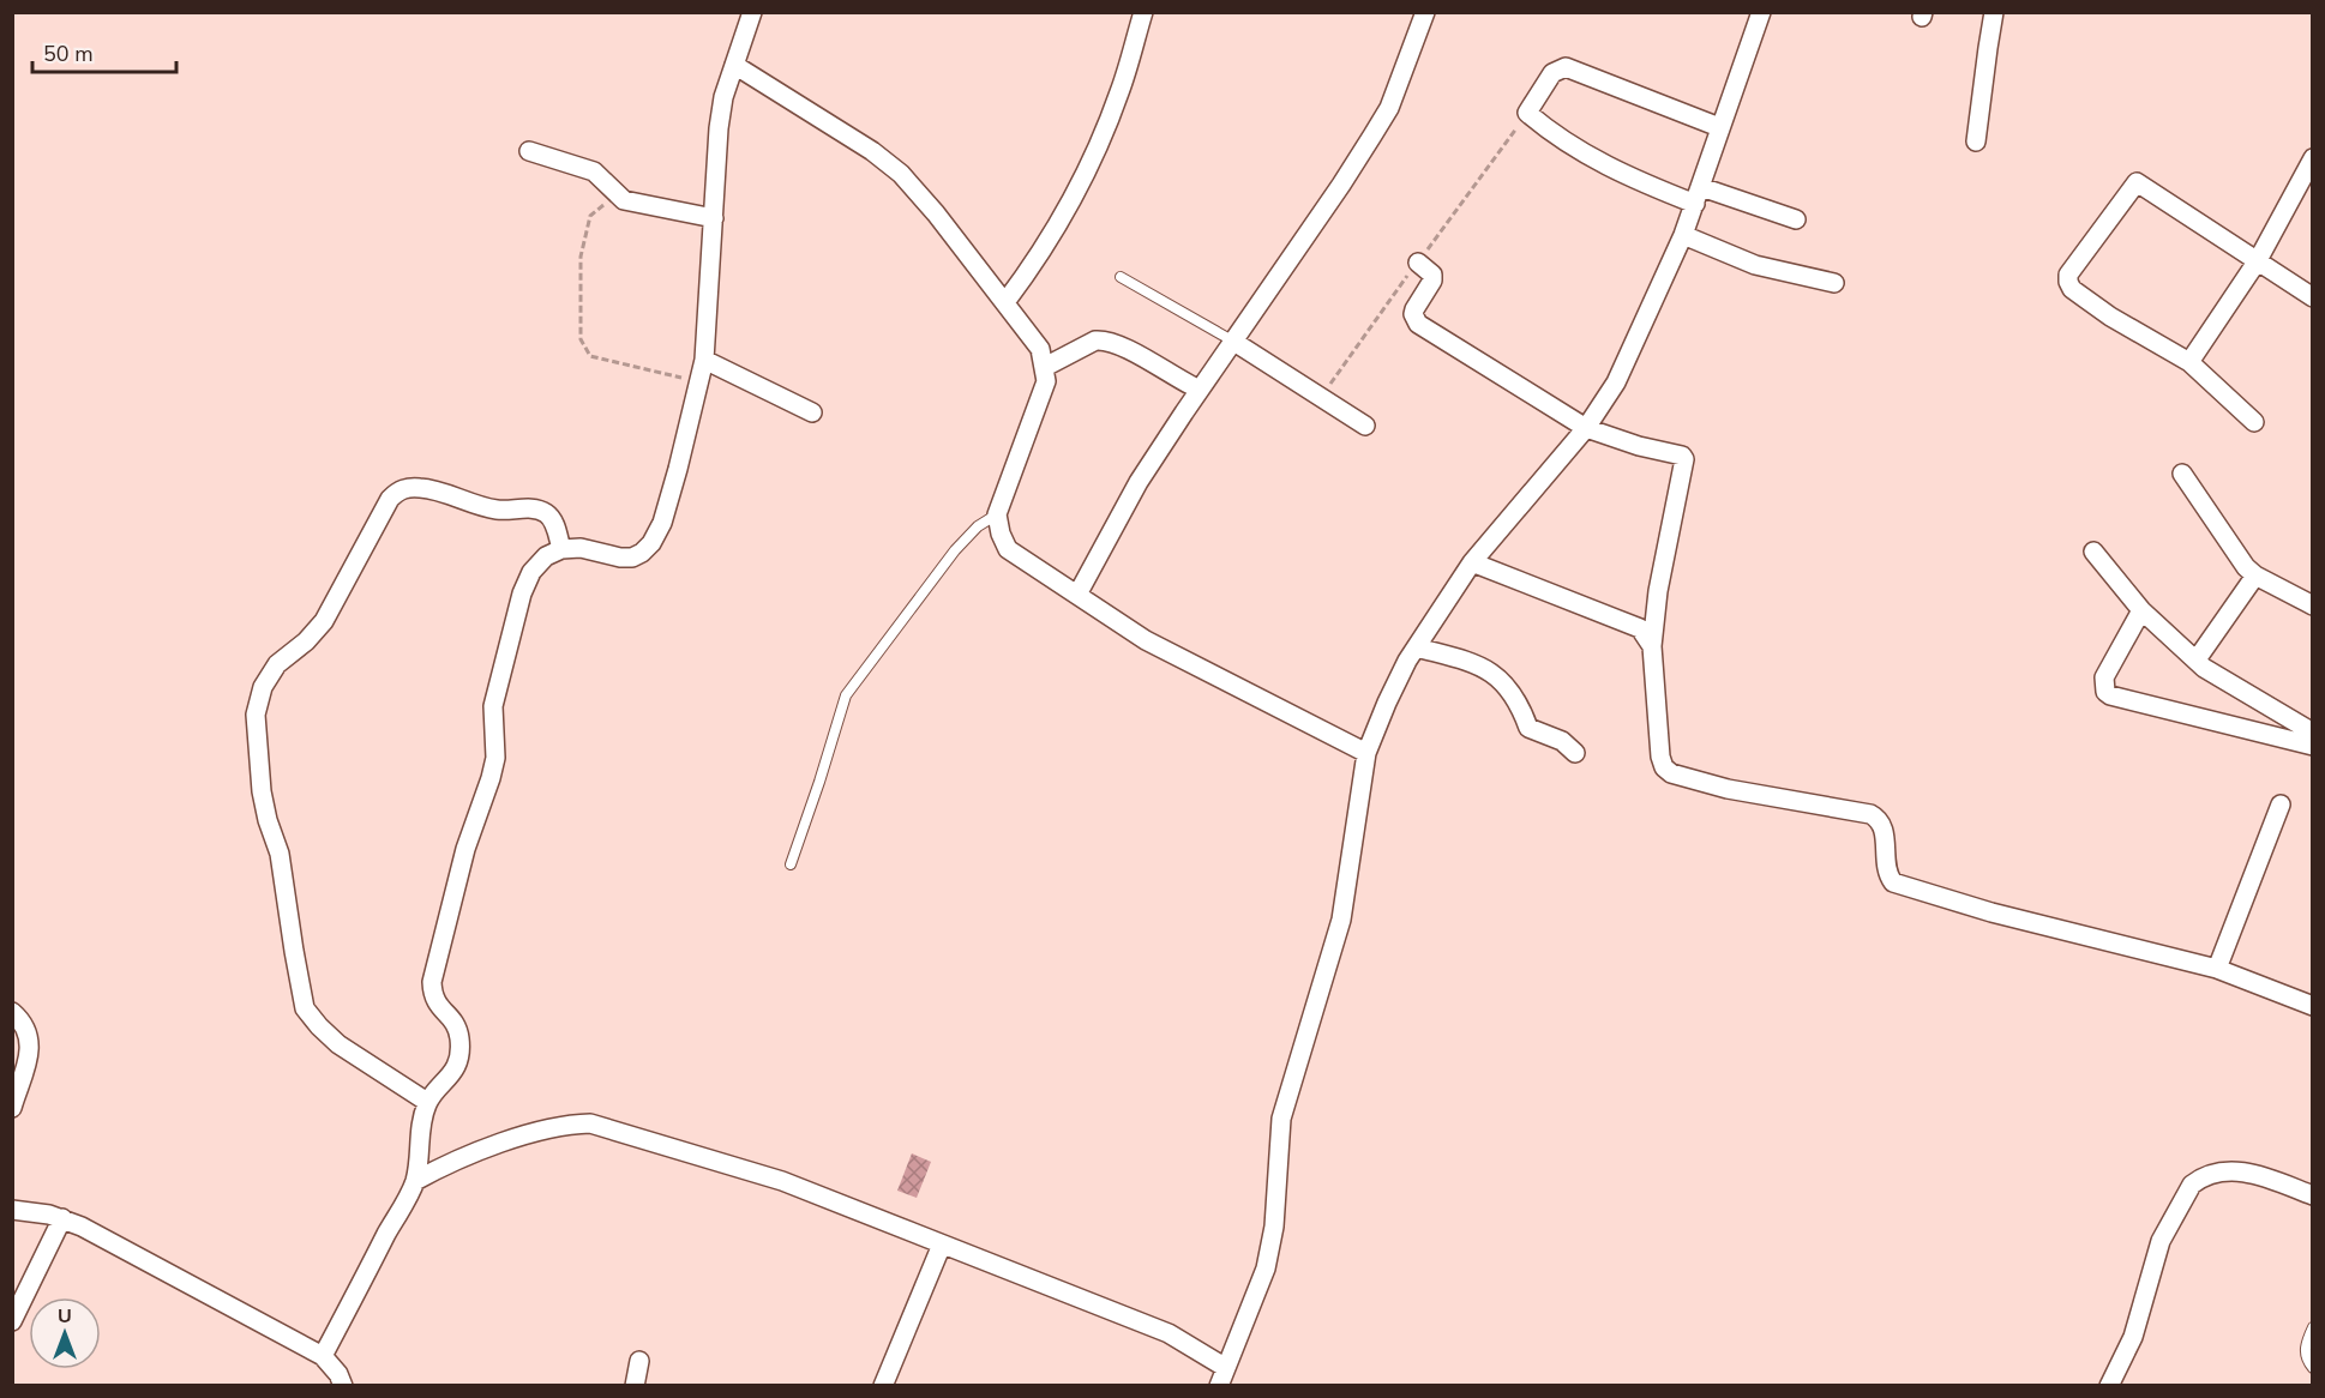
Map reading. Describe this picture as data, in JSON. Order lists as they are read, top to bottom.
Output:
{
  "scale_bar": "50 m",
  "north": "top"
}
